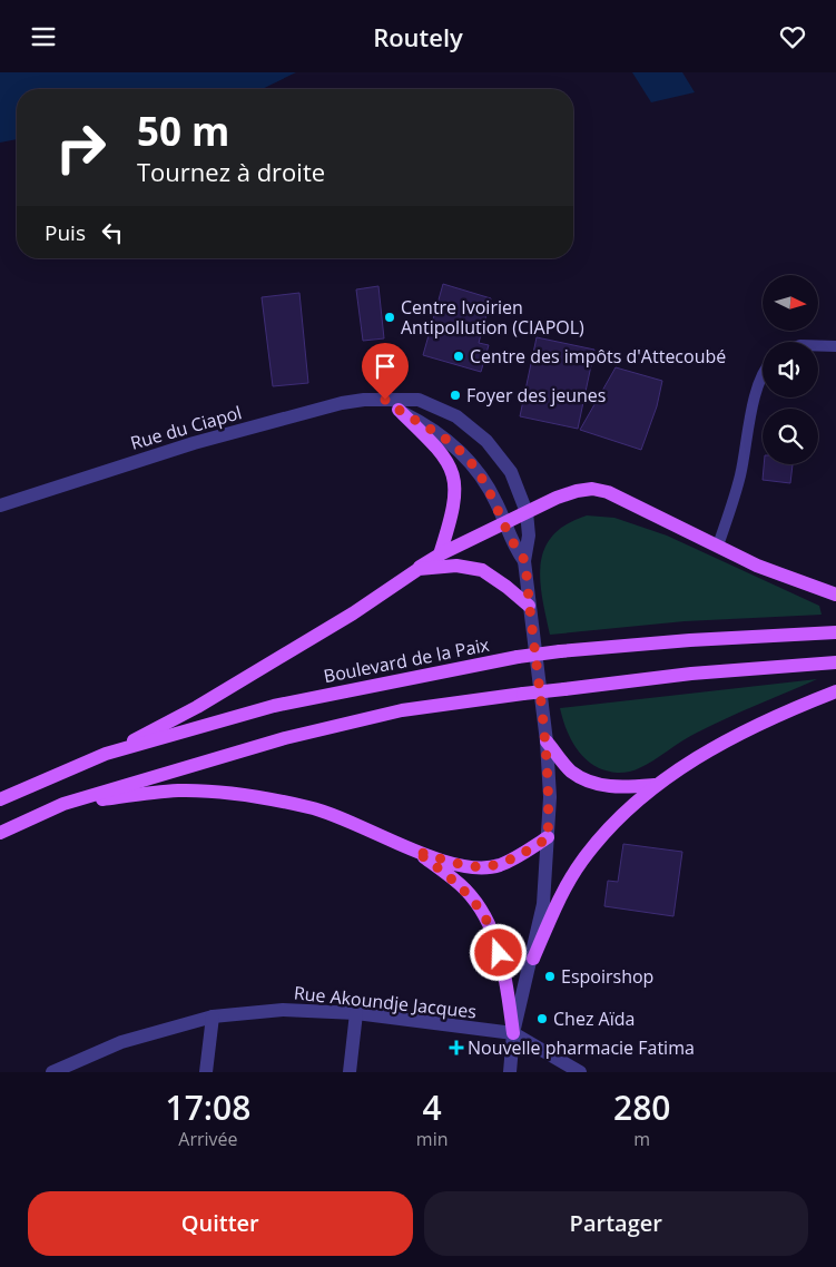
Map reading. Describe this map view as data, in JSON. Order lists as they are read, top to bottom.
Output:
{
  "streets": {
    "main road": ["Boulevard de la Paix"],
    "street": ["Rue du Ciapol", "Rue Akoundje Jacques"]
  },
  "crossings": [
    ["Rue du Ciapol", "Rue Akoundje Jacques"]
  ],
  "places": {
    "other": [
      "Centre Ivoirien Antipollution (CIAPOL)",
      "Centre des impôts d'Attecoubé",
      "Foyer des jeunes",
      "Espoirshop",
      "Chez Aïda"
    ],
    "health": ["Nouvelle pharmacie Fatima"]
  },
  "north": "right",
  "page": {
    "header": "Routely",
    "turn": ["50 m", "Tournez à droite"],
    "then": "Puis",
    "eta": [
      "17:08",
      "Arrivée",
      "4",
      "min",
      "280",
      "m"
    ],
    "buttons": ["Quitter", "Partager"]
  }
}
